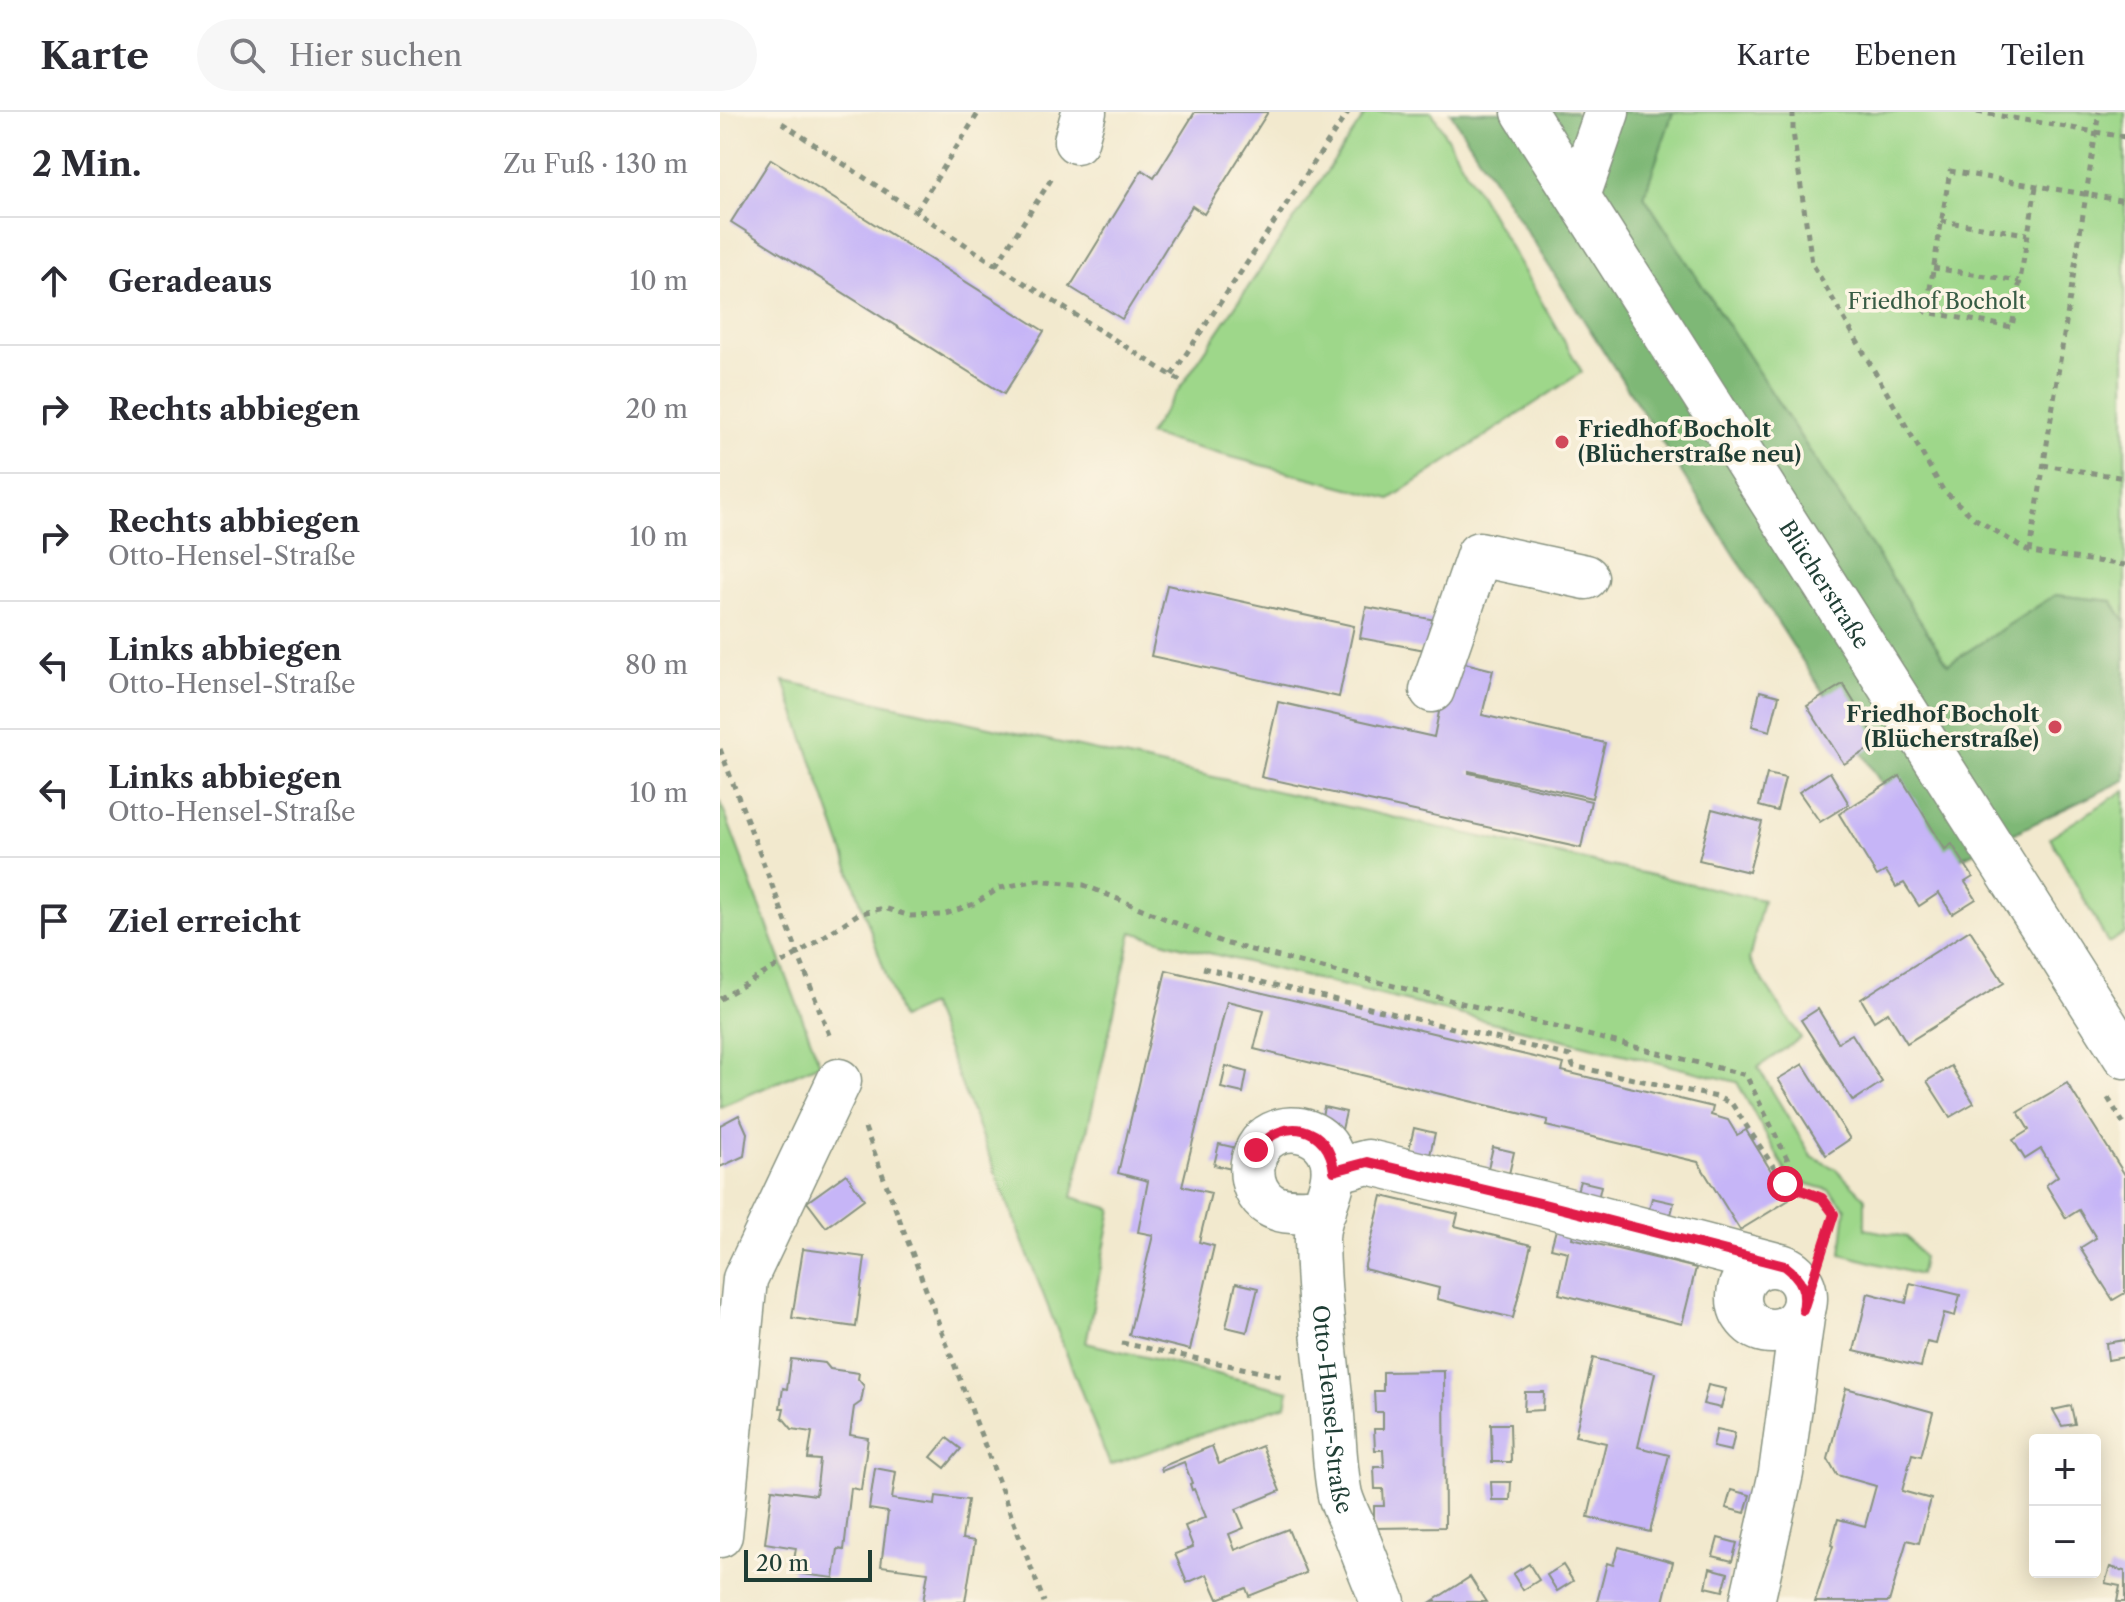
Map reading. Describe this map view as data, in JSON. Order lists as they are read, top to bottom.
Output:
{
  "streets": {
    "street": ["Blücherstraße", "Otto-Hensel-Straße"]
  },
  "parks": ["Friedhof Bocholt"],
  "places": ["Friedhof Bocholt (Blücherstraße neu)", "Friedhof Bocholt (Blücherstraße)"],
  "scale_bar": "20 m",
  "page": {
    "header": "Karte",
    "search": "Hier suchen",
    "nav": ["Karte", "Ebenen", "Teilen"],
    "heading": ["2 Min.", "Zu Fuß · 130 m"],
    "list": [
      ["Geradeaus", "10 m"],
      ["Rechts abbiegen", "20 m"],
      ["Rechts abbiegen", "Otto-Hensel-Straße", "10 m"],
      ["Links abbiegen", "Otto-Hensel-Straße", "80 m"],
      ["Links abbiegen", "Otto-Hensel-Straße", "10 m"],
      "Ziel erreicht"
    ],
    "map_buttons": ["+", "−"],
    "scale": "20 m"
  }
}
